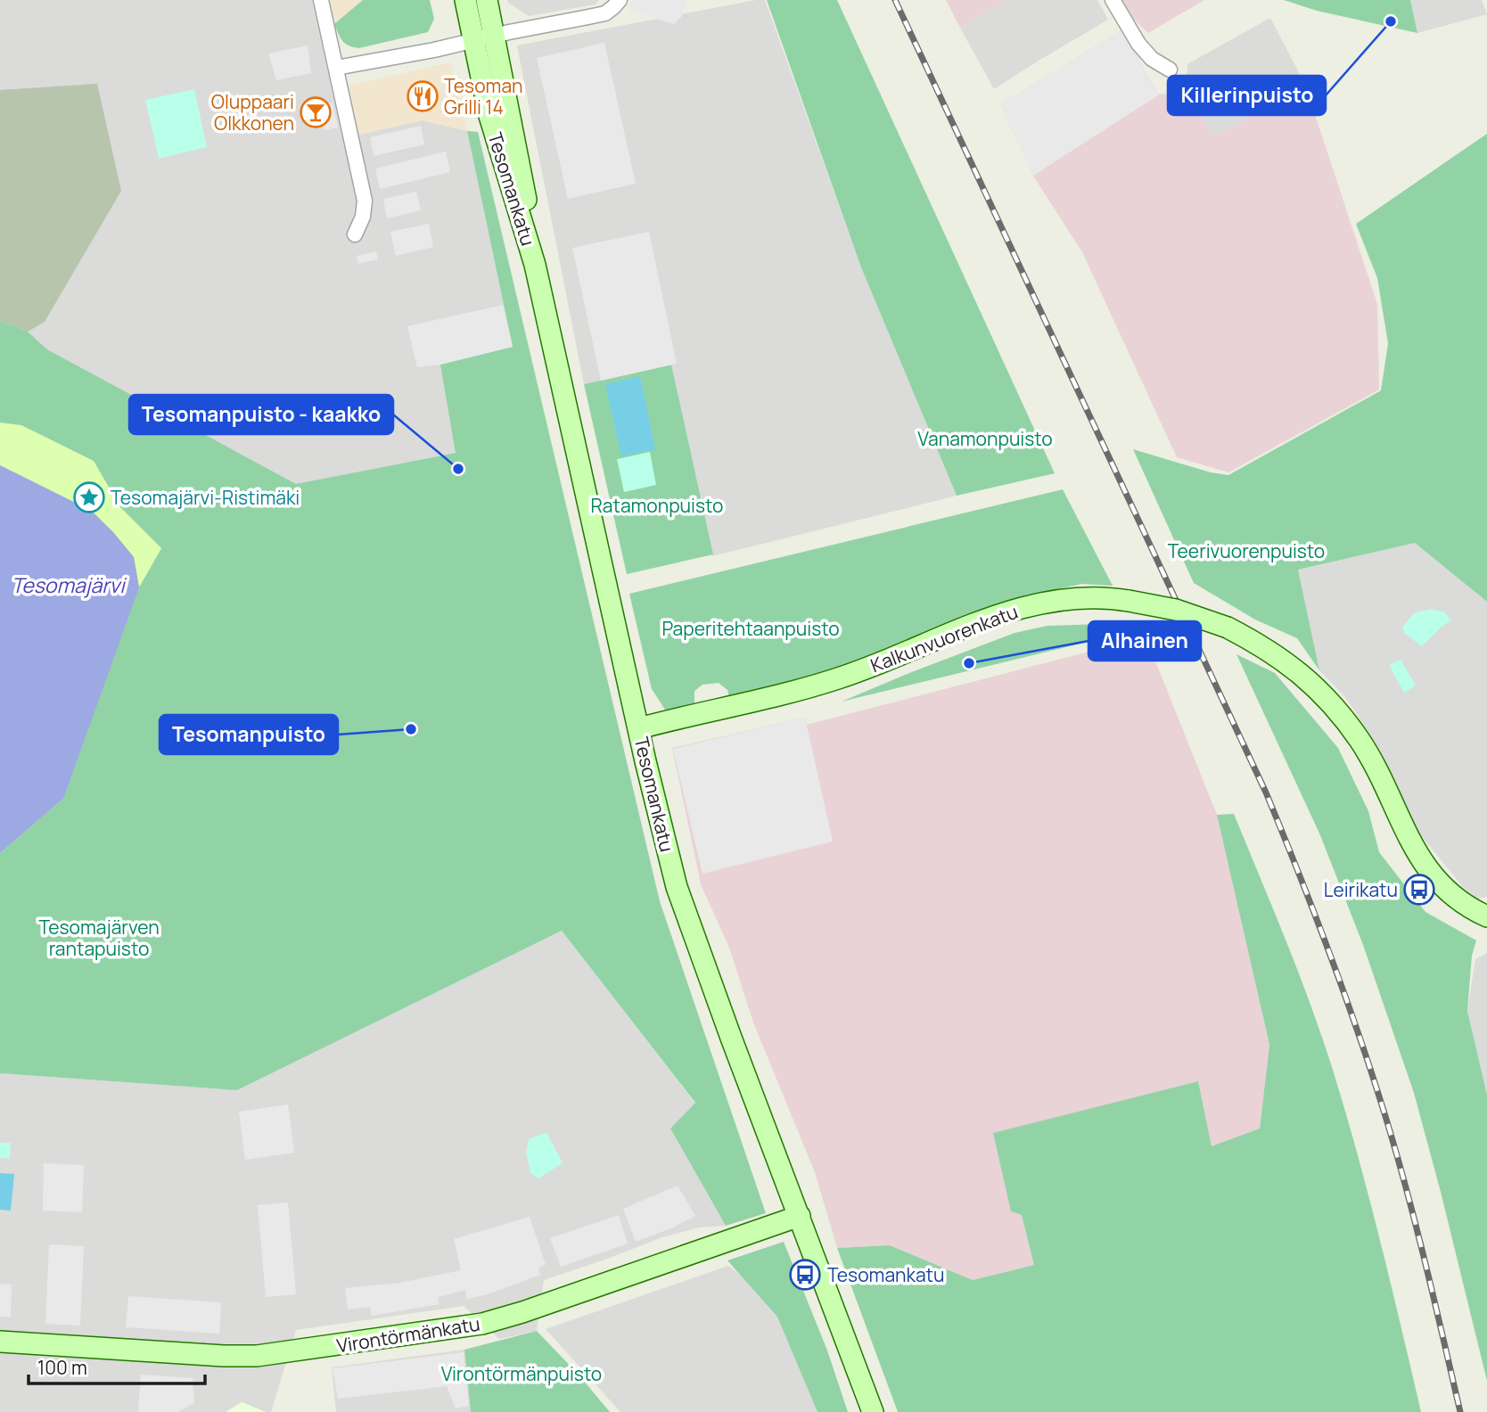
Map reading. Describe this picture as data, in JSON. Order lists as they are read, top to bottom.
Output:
{
  "streets": {
    "street": ["Tesomankatu", "Kalkunvuorenkatu", "Virontörmänkatu"]
  },
  "crossings": [
    ["Tesomankatu", "Kalkunvuorenkatu"],
    ["Tesomankatu", "Virontörmänkatu"]
  ],
  "water": ["Tesomajärvi"],
  "parks": [
    "Vanamonpuisto",
    "Ratamonpuisto",
    "Teerivuorenpuisto",
    "Paperitehtaanpuisto",
    "Tesomajärven rantapuisto",
    "Virontörmänpuisto"
  ],
  "places": {
    "other": [
      "Killerinpuisto",
      "Tesomanpuisto - kaakko",
      "Alhainen",
      "Tesomanpuisto"
    ],
    "restaurant": ["Tesoman Grilli 14"],
    "bar": ["Oluppaari Olkkonen"],
    "place": ["Tesomajärvi-Ristimäki"],
    "bus stop": ["Leirikatu", "Tesomankatu"]
  },
  "scale_bar": "100 m"
}
